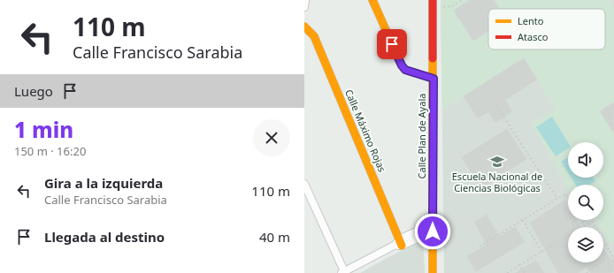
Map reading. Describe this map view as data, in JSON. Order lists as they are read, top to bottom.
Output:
{
  "streets": {
    "street": ["Calle Máximo Rojas", "Calle Plan de Ayala"]
  },
  "places": {
    "school or university": ["Escuela Nacional de Ciencias Biológicas"]
  },
  "legend": ["Lento", "Atasco"],
  "page": {
    "turn": ["110 m", "Calle Francisco Sarabia"],
    "then": "Luego",
    "heading": ["1 min", "150 m · 16:20"],
    "list": [
      {
        "name": "Gira a la izquierda",
        "note": "Calle Francisco Sarabia",
        "value": "110 m"
      },
      {
        "name": "Llegada al destino",
        "value": "40 m"
      }
    ]
  }
}
